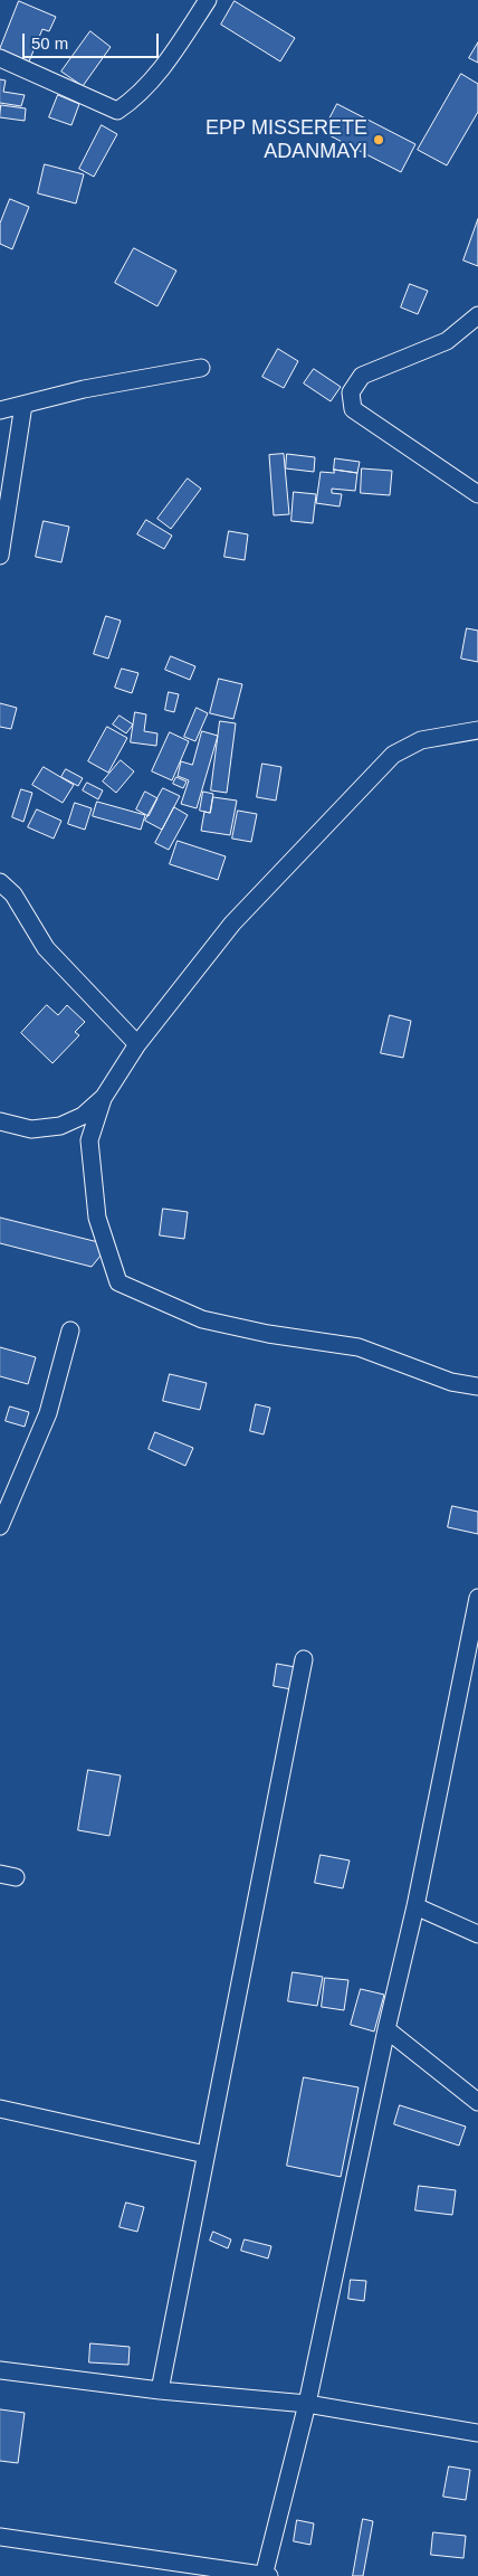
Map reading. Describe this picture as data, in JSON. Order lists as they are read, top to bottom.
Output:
{
  "places": ["EPP MISSERETE ADANMAYI"],
  "scale_bar": "50 m"
}
